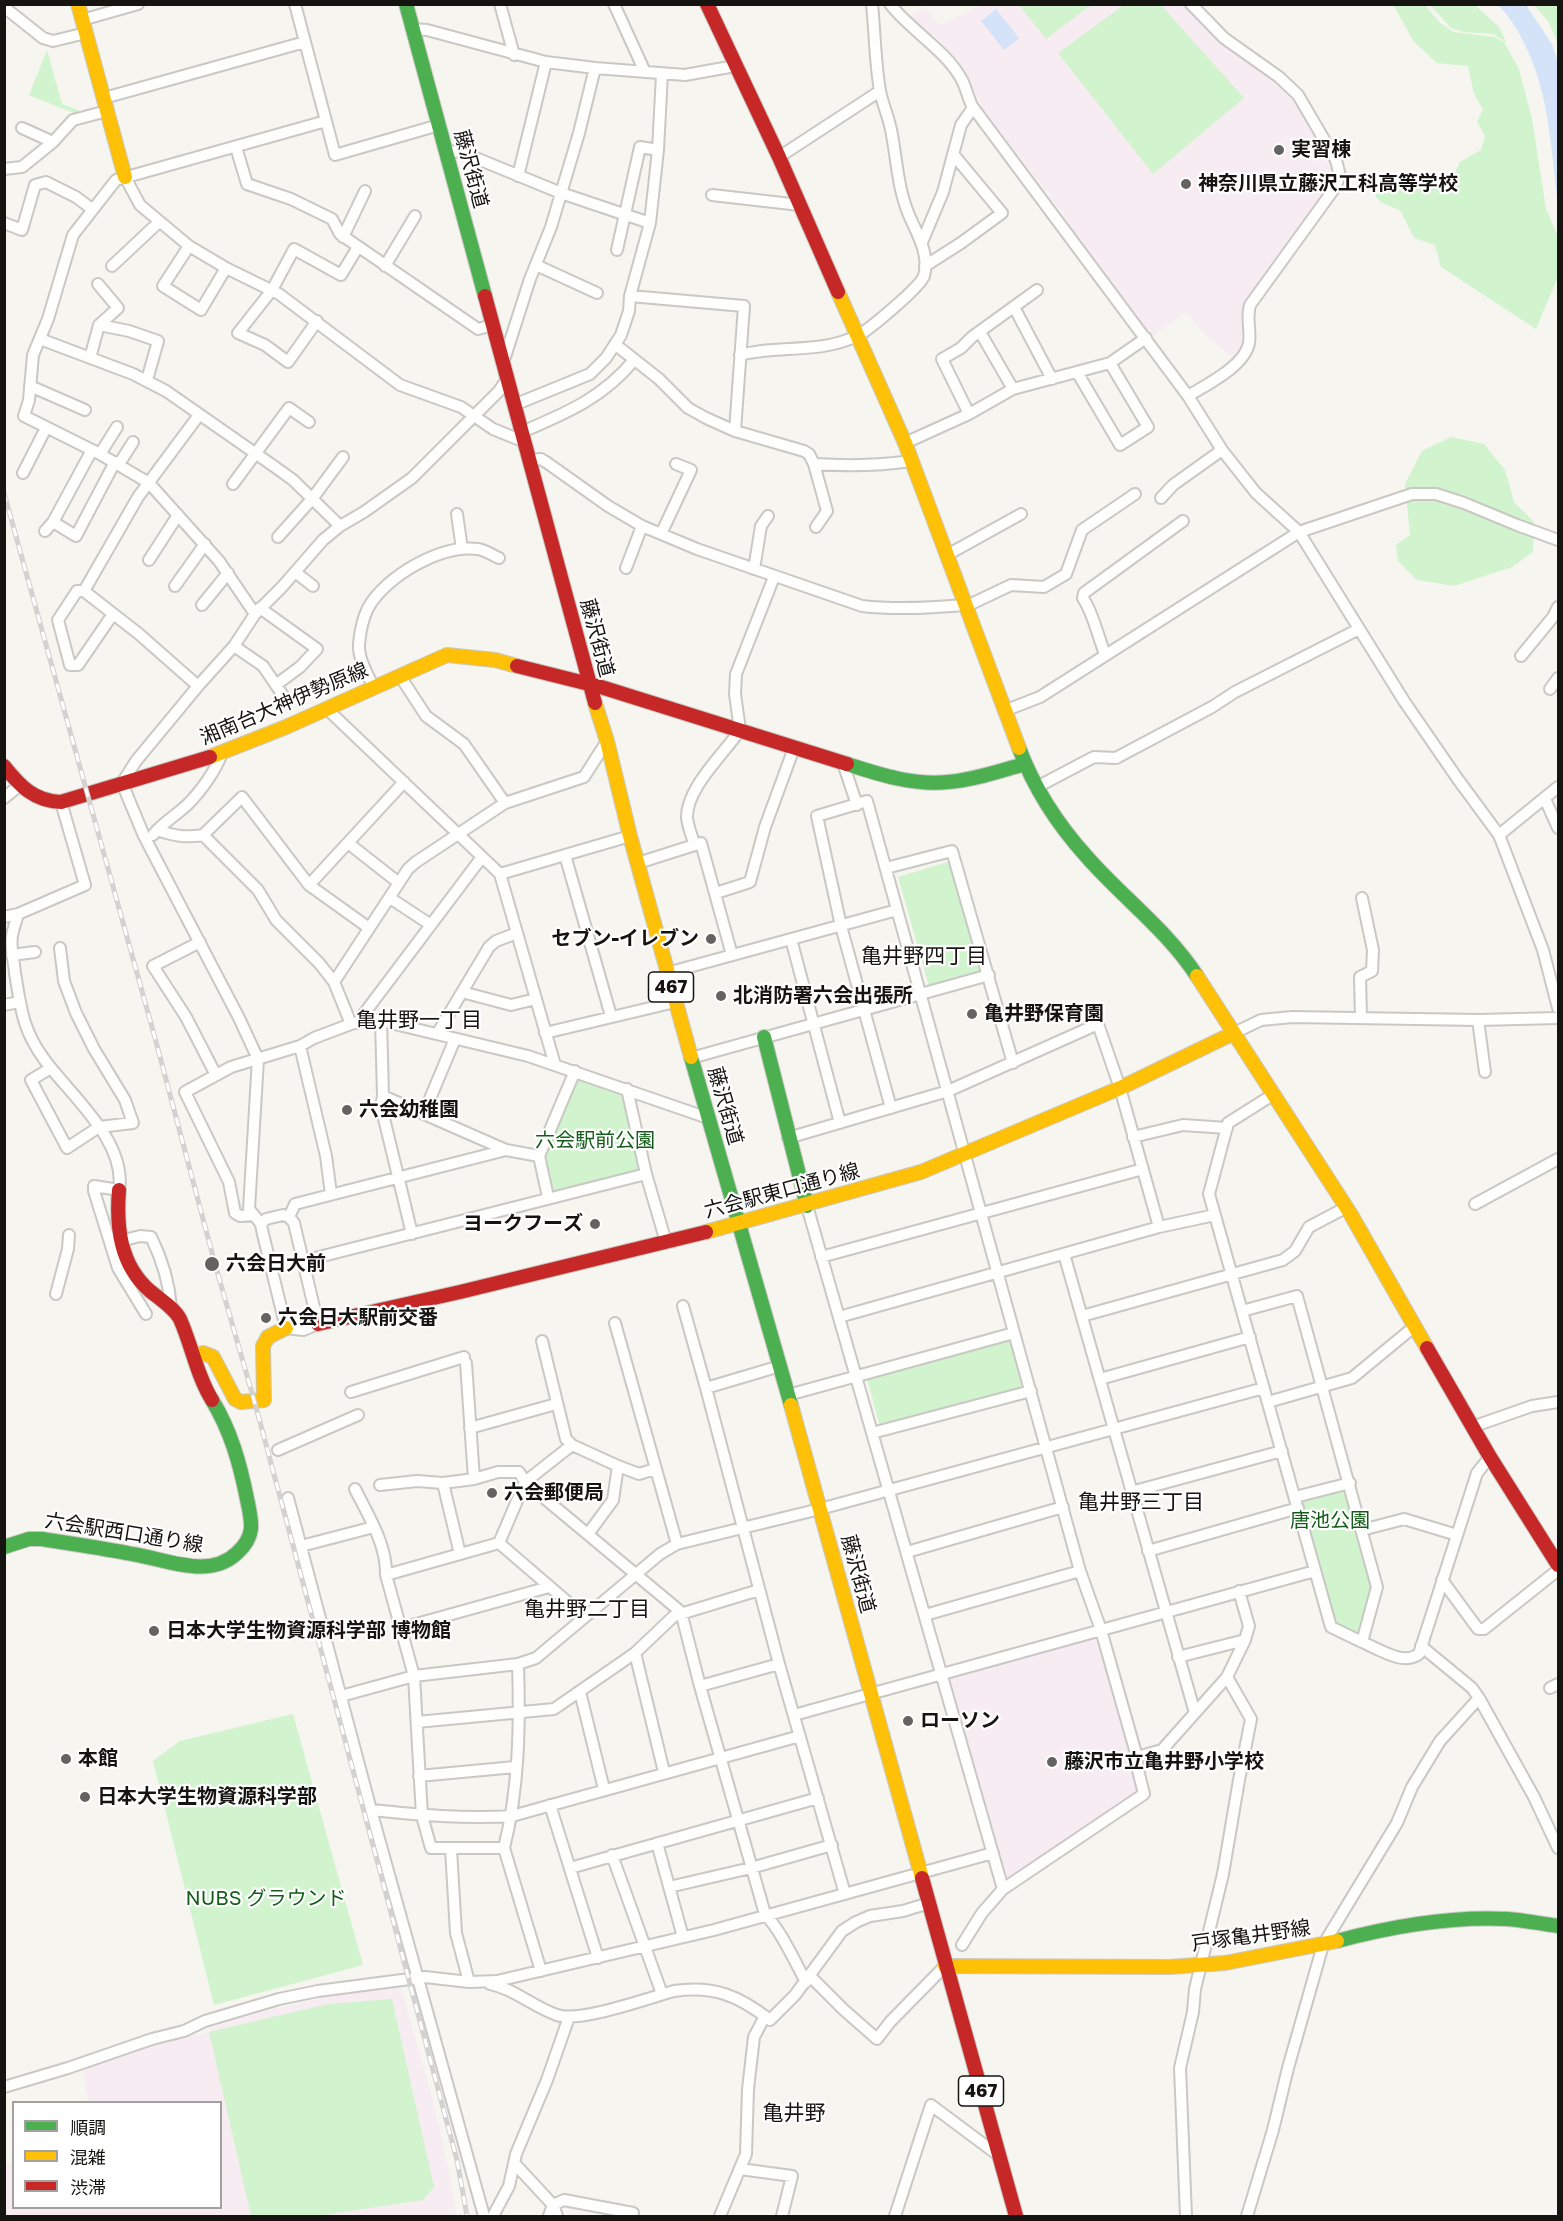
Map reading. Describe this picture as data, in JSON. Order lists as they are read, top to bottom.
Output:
{
  "streets": {
    "main road": [
      "藤沢街道",
      "湘南台大神伊勢原線",
      "467",
      "六会駅東口通り線",
      "六会駅西口通り線",
      "戸塚亀井野線"
    ]
  },
  "crossings": [
    ["藤沢街道", "湘南台大神伊勢原線"],
    ["藤沢街道", "六会駅東口通り線"],
    ["藤沢街道", "戸塚亀井野線"]
  ],
  "districts": [
    "亀井野四丁目",
    "亀井野一丁目",
    "亀井野三丁目",
    "亀井野二丁目",
    "亀井野"
  ],
  "parks": ["六会駅前公園", "唐池公園", "NUBS グラウンド"],
  "places": [
    "実習棟",
    "神奈川県立藤沢工科高等学校",
    "セブン-イレブン",
    "北消防署六会出張所",
    "亀井野保育園",
    "六会幼稚園",
    "ヨークフーズ",
    "六会日大前",
    "六会日大駅前交番",
    "六会郵便局",
    "日本大学生物資源科学部 博物館",
    "ローソン",
    "本館",
    "藤沢市立亀井野小学校",
    "日本大学生物資源科学部"
  ],
  "legend": ["順調", "混雑", "渋滞"]
}
